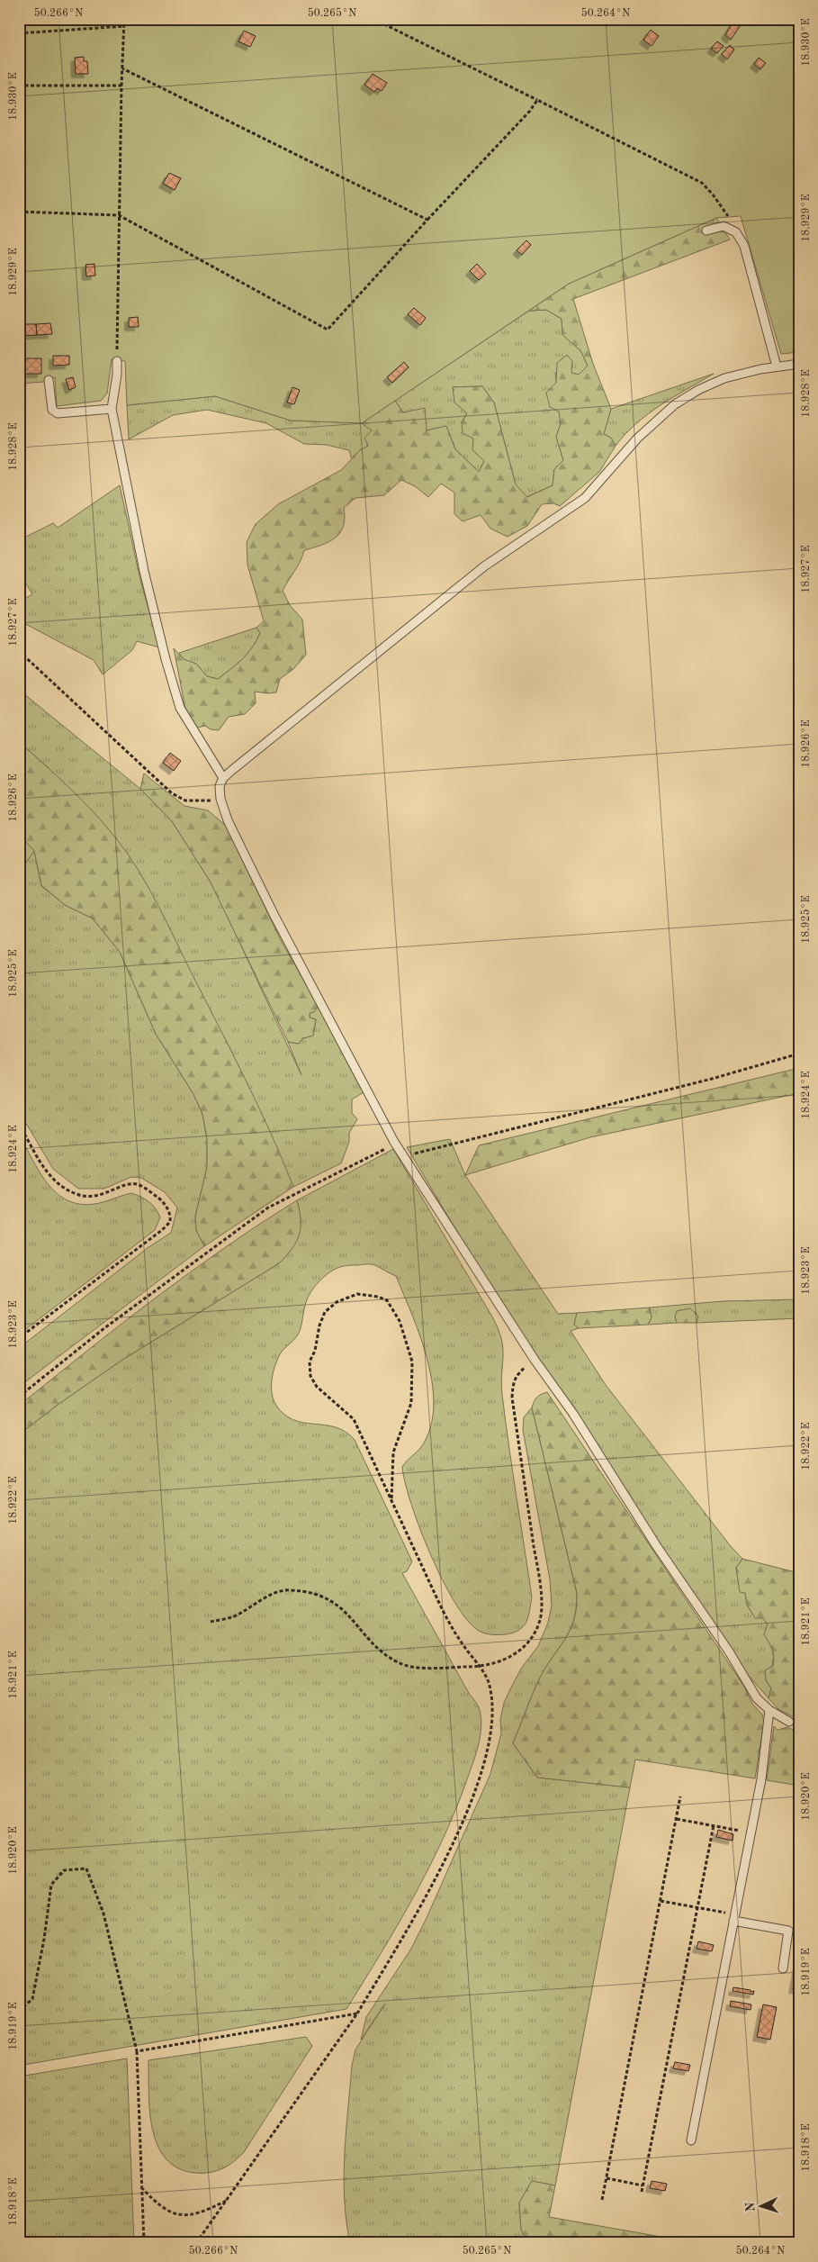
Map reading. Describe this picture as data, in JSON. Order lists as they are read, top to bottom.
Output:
{
  "north": "left",
  "coordinates": [
    "50.266°N",
    "50.265°N",
    "50.264°N",
    "18.930°E",
    "18.929°E",
    "18.928°E",
    "18.927°E",
    "18.926°E",
    "18.925°E",
    "18.924°E",
    "18.923°E",
    "18.922°E",
    "18.921°E",
    "18.920°E",
    "18.919°E",
    "18.918°E"
  ]
}
